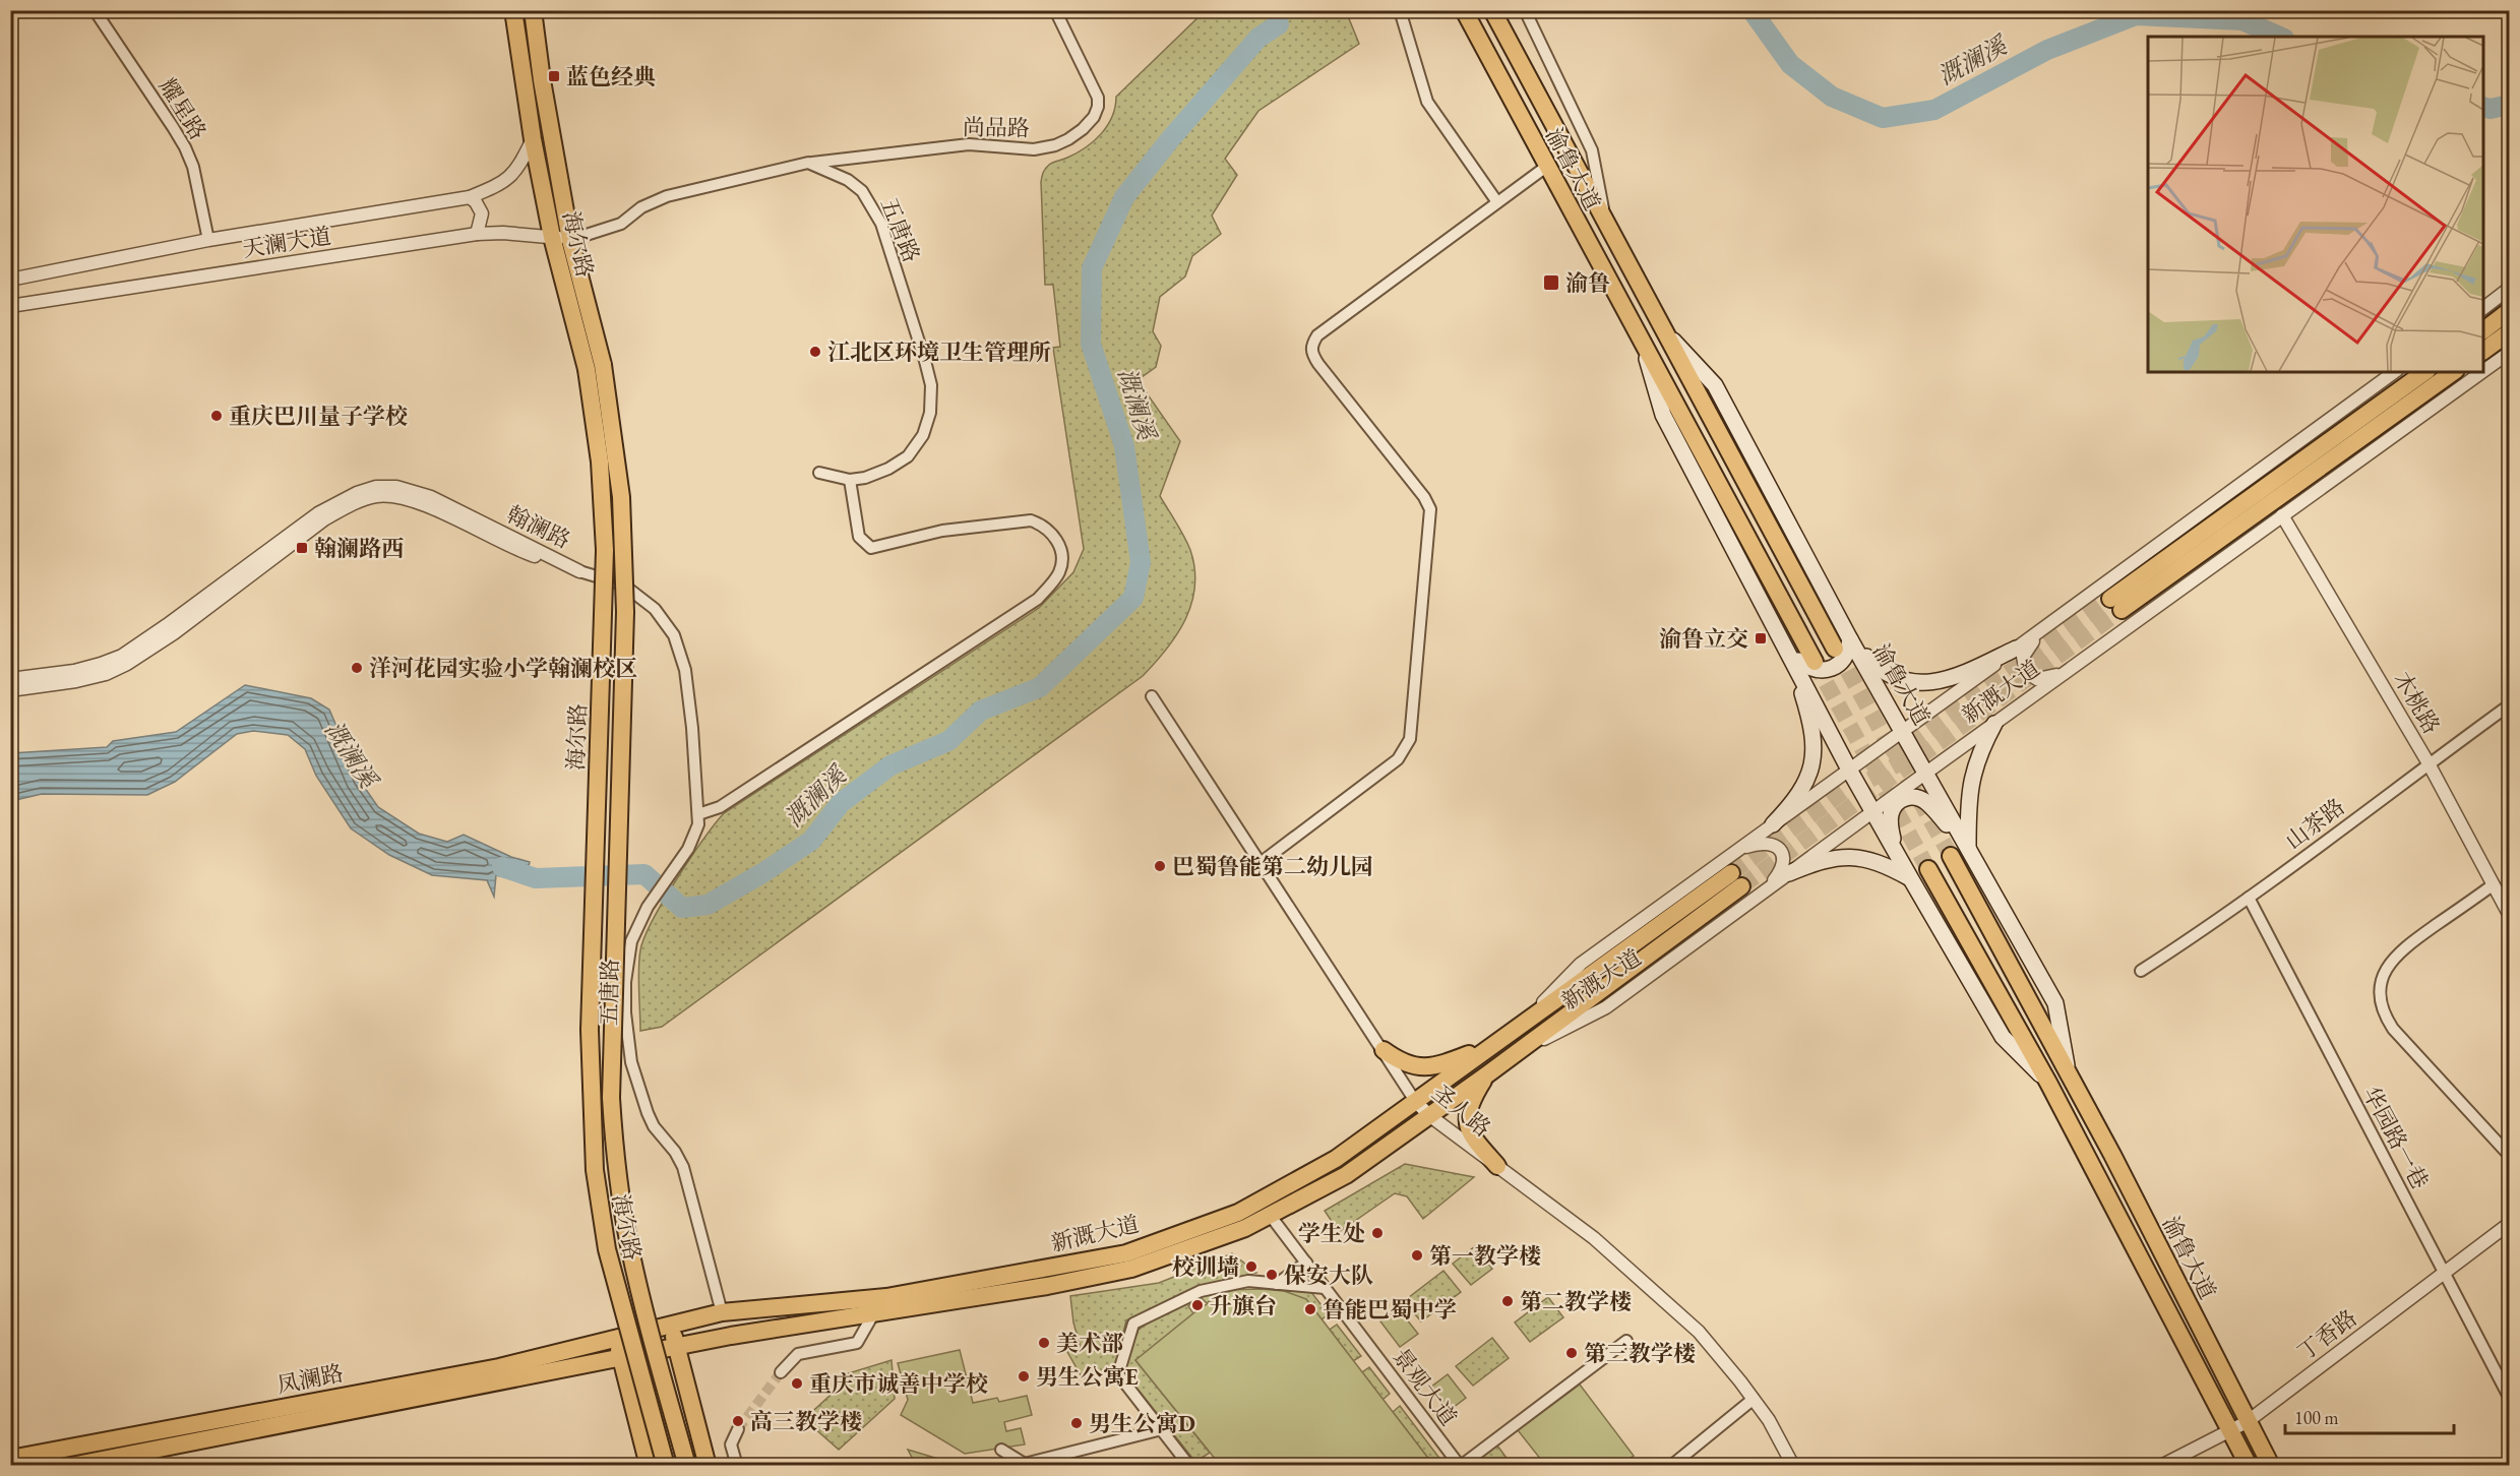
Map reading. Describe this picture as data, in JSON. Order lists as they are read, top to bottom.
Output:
{
  "streets": {
    "main road": [
      "渝鲁大道",
      "海尔路",
      "新溉大道",
      "凤澜路"
    ],
    "street": [
      "耀星路",
      "尚品路",
      "五唐路",
      "天澜大道",
      "翰澜路",
      "木桃路",
      "山茶路",
      "圣人路",
      "华园路一巷",
      "丁香路",
      "景观大道"
    ]
  },
  "crossings": [
    ["耀星路", "天澜大道"],
    ["尚品路", "五唐路"],
    ["渝鲁大道", "新溉大道"],
    ["渝鲁大道", "丁香路"],
    ["五唐路", "翰澜路"],
    ["五唐路", "新溉大道"],
    ["天澜大道", "海尔路"],
    ["新溉大道", "木桃路"],
    ["新溉大道", "圣人路"],
    ["新溉大道", "凤澜路"],
    ["新溉大道", "景观大道"],
    ["木桃路", "山茶路"],
    ["山茶路", "华园路一巷"],
    ["华园路一巷", "丁香路"]
  ],
  "water": ["溉澜溪"],
  "places": {
    "transit": [
      "蓝色经典",
      "渝鲁",
      "翰澜路西",
      "渝鲁立交"
    ],
    "other": [
      "江北区环境卫生管理所",
      "重庆巴川量子学校",
      "洋河花园实验小学翰澜校区",
      "巴蜀鲁能第二幼儿园",
      "学生处",
      "第一教学楼",
      "校训墙",
      "保安大队",
      "第二教学楼",
      "升旗台",
      "鲁能巴蜀中学",
      "美术部",
      "第三教学楼",
      "男生公寓E",
      "重庆市诚善中学校",
      "高三教学楼",
      "男生公寓D"
    ]
  },
  "scale_bar": "100 m"
}
